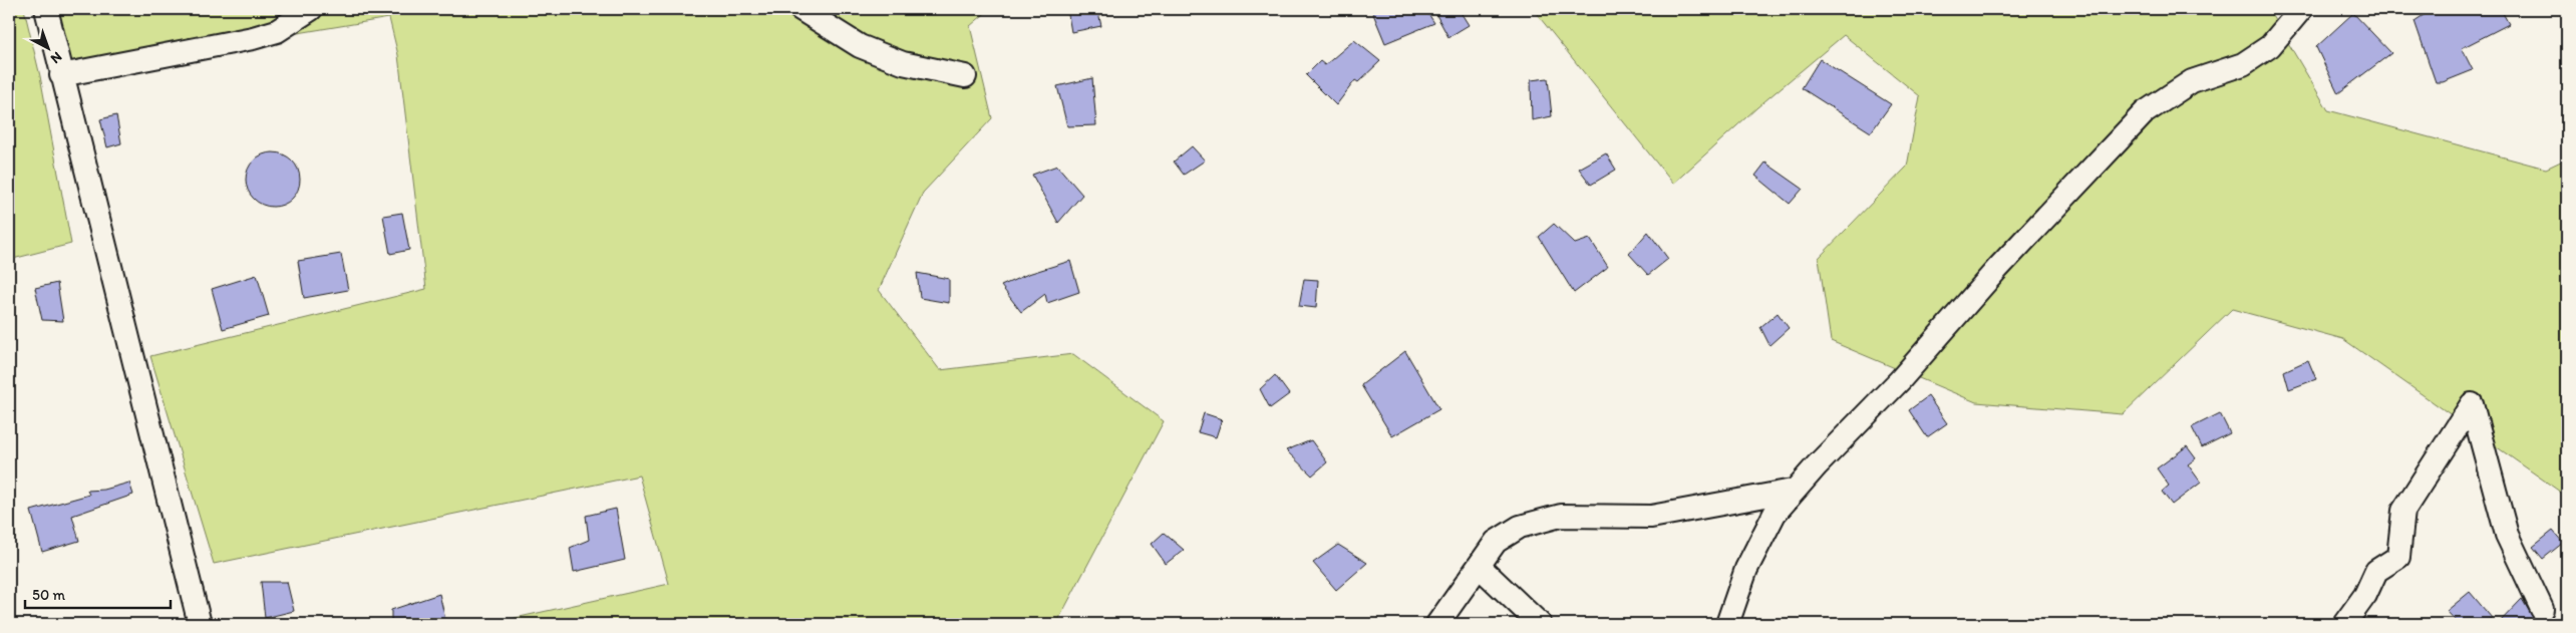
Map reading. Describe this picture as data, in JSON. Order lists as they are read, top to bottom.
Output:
{
  "scale_bar": "50 m",
  "north": "bottom right"
}
